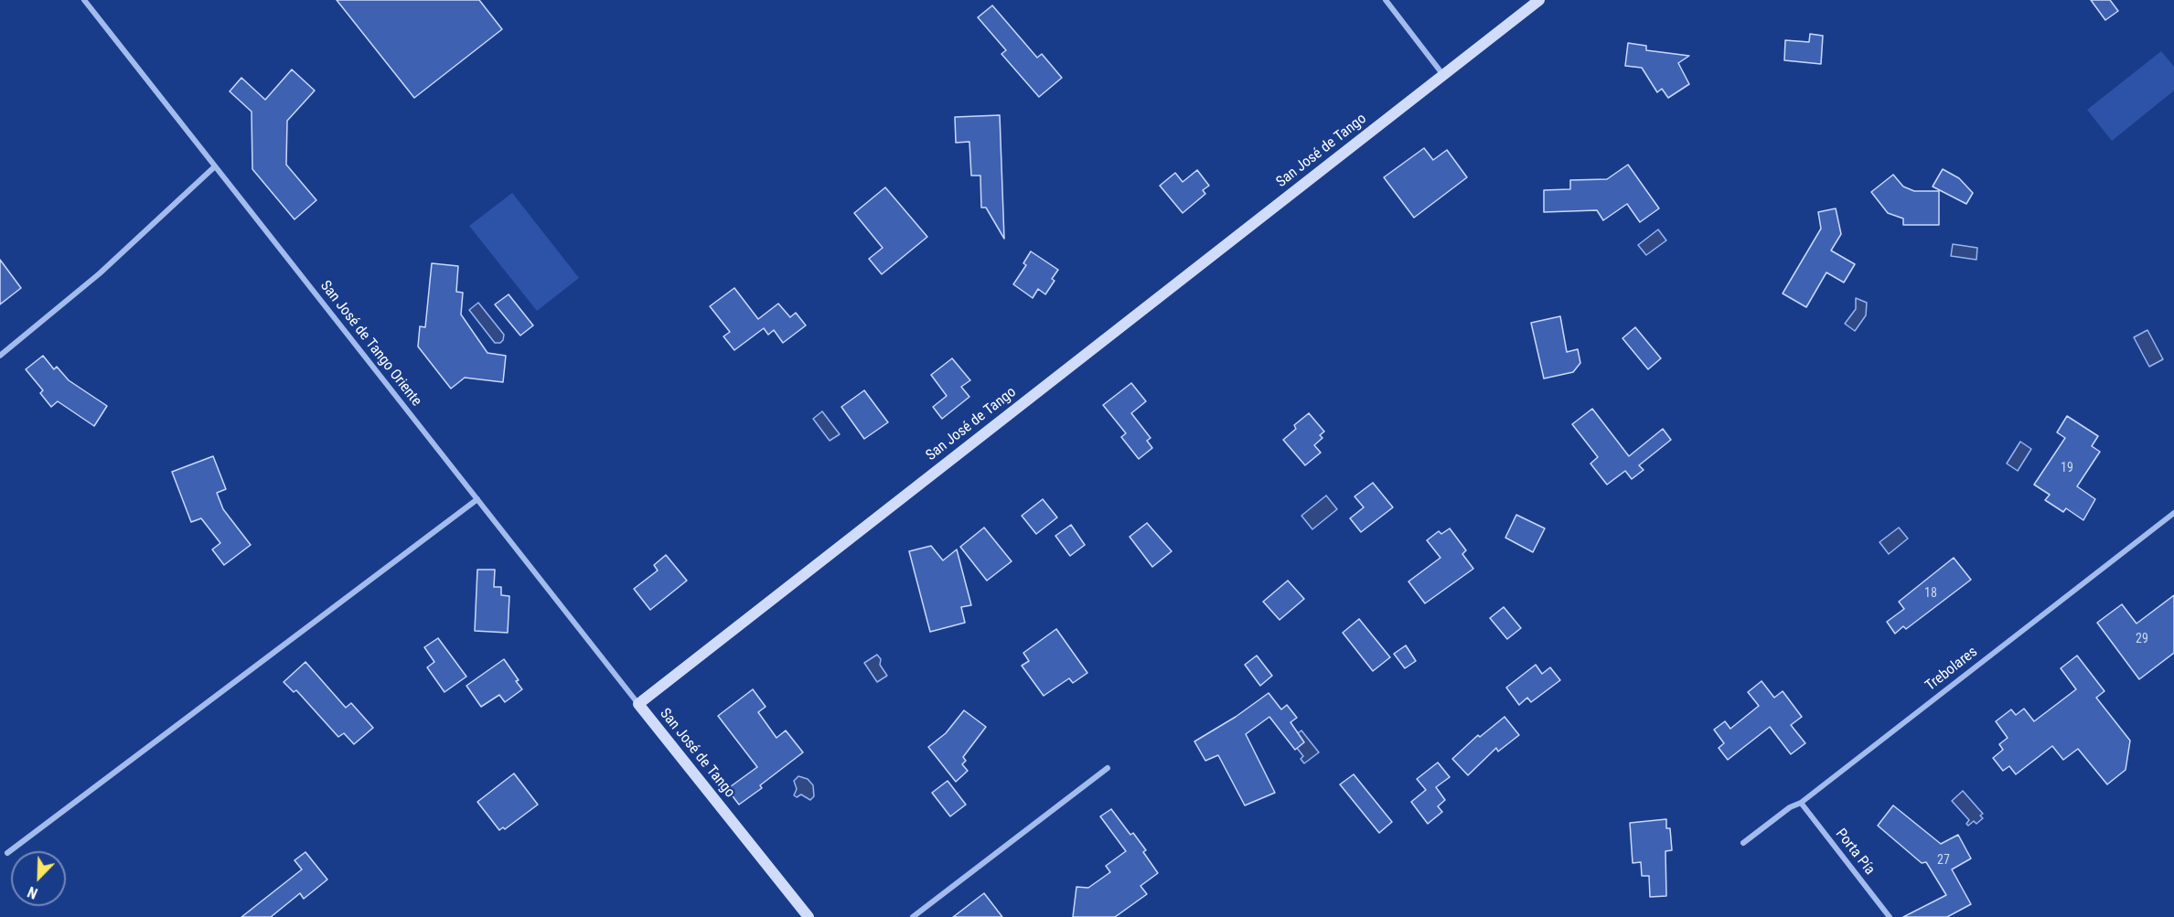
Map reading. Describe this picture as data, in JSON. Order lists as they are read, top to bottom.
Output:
{
  "streets": {
    "street": [
      "San José de Tango",
      "San José de Tango Oriente",
      "Trebolares",
      "Porta Pía"
    ]
  },
  "crossings": [
    ["San José de Tango", "San José de Tango Oriente"],
    ["Trebolares", "Porta Pía"]
  ],
  "house_numbers": [
    "19",
    "18",
    "29",
    "27"
  ],
  "north": "bottom left"
}
